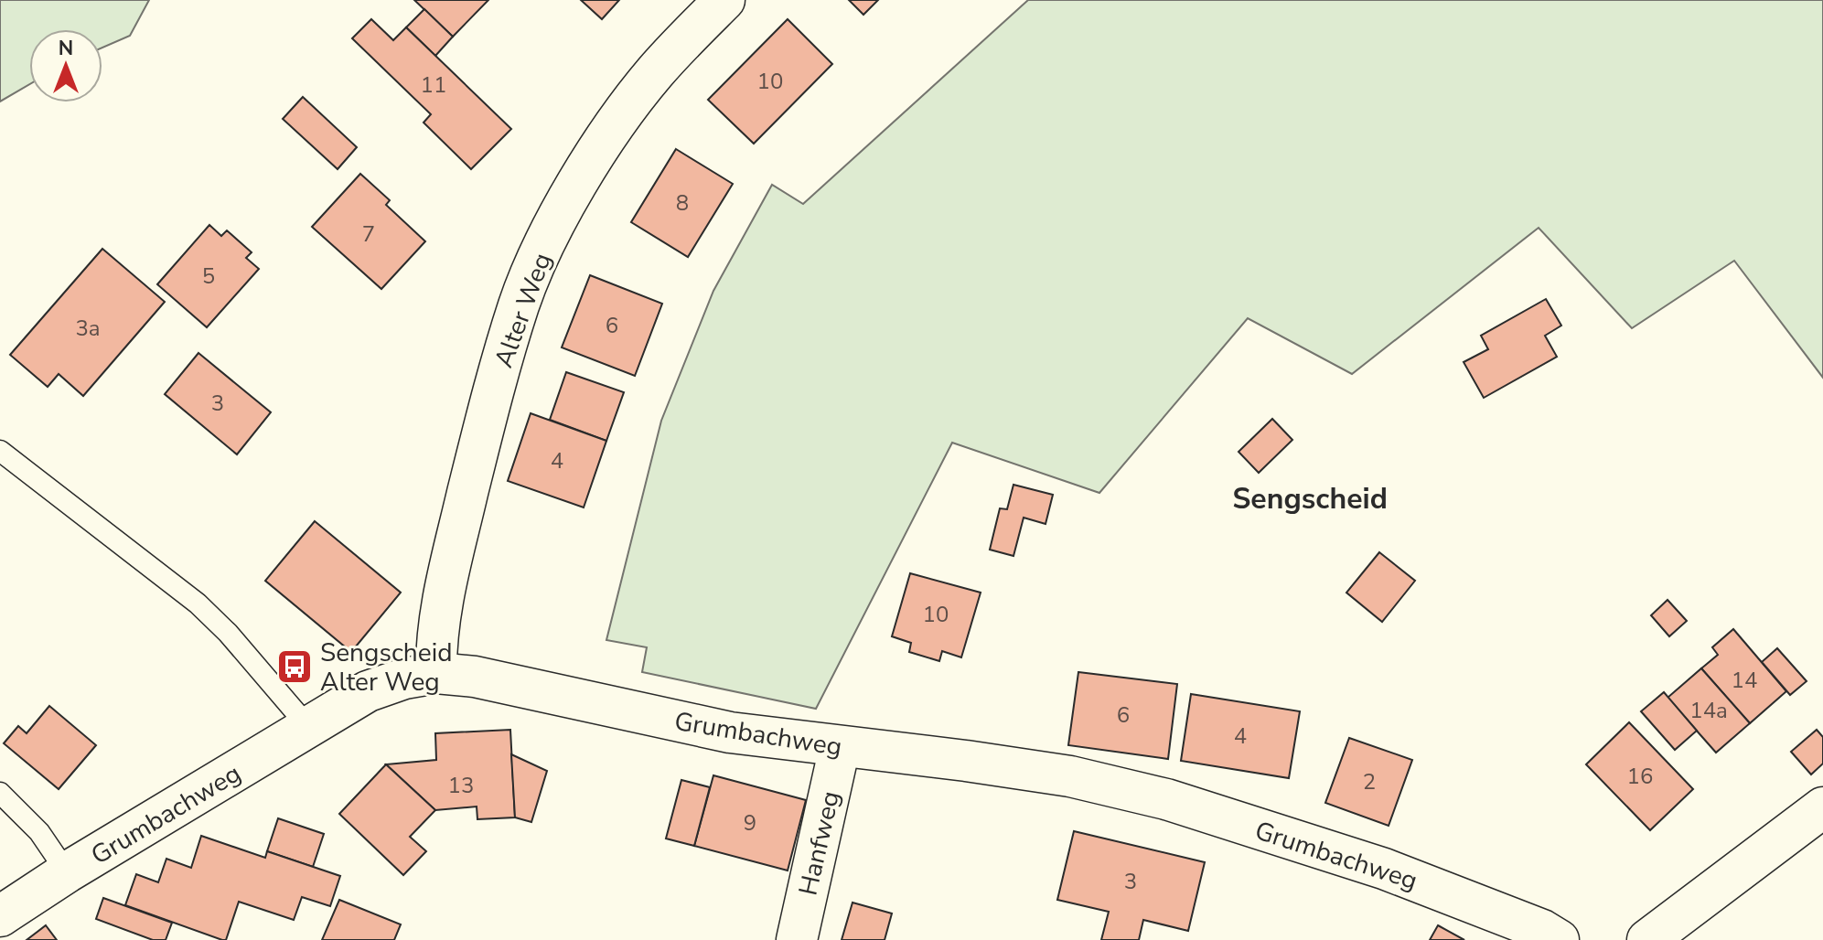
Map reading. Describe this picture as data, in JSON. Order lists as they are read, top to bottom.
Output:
{
  "streets": {
    "street": ["Alter Weg", "Grumbachweg", "Hanfweg"]
  },
  "crossings": [
    ["Alter Weg", "Grumbachweg"],
    ["Grumbachweg", "Hanfweg"]
  ],
  "districts": ["Sengscheid"],
  "places": {
    "bus stop": ["Sengscheid Alter Weg"]
  },
  "house_numbers": [
    "10",
    "11",
    "8",
    "7",
    "5",
    "6",
    "3a",
    "3",
    "4",
    "10",
    "14",
    "14a",
    "6",
    "4",
    "16",
    "2",
    "13",
    "9",
    "3"
  ],
  "north": "top"
}
